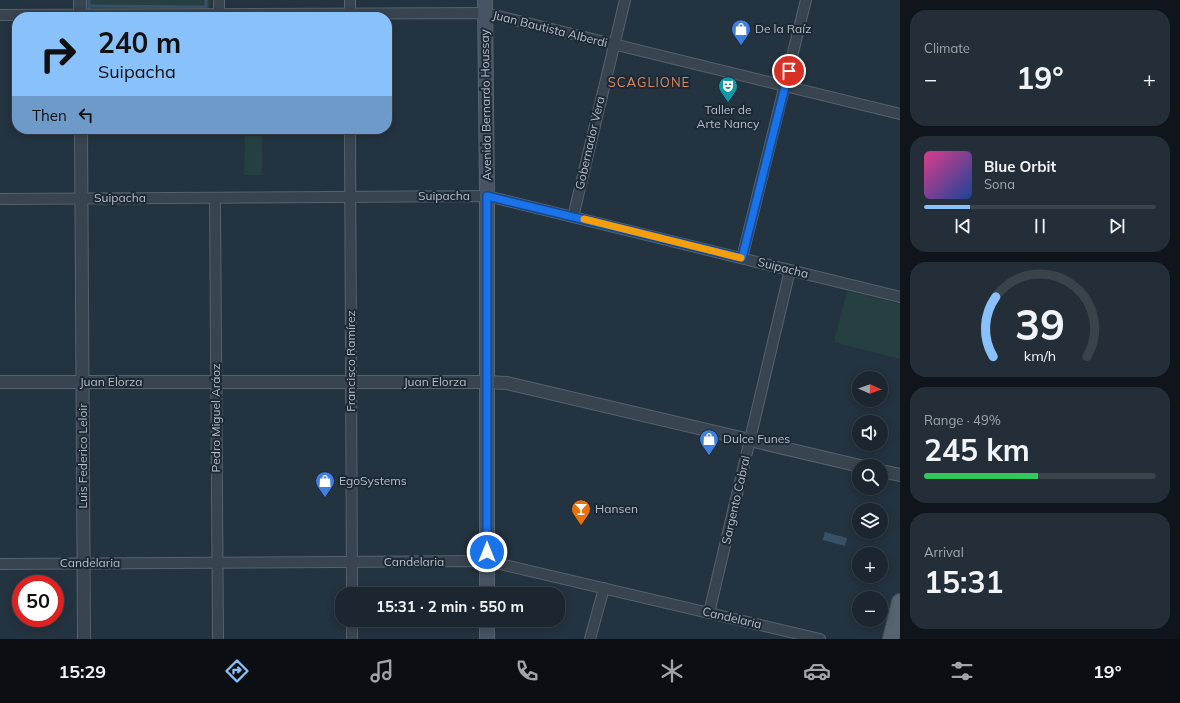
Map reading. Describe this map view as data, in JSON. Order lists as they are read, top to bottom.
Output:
{
  "streets": {
    "main road": ["Avenida Bernardo Houssay"],
    "street": [
      "Juan Bautista Alberdi",
      "Gobernador Vera",
      "Suipacha",
      "Francisco Ramírez",
      "Juan Elorza",
      "Pedro Miguel Aráoz",
      "Luis Federico Leloir",
      "Sargento Cabral",
      "Candelaria"
    ]
  },
  "crossings": [
    ["Juan Bautista Alberdi", "Avenida Bernardo Houssay"],
    ["Juan Bautista Alberdi", "Gobernador Vera"],
    ["Avenida Bernardo Houssay", "Suipacha"],
    ["Avenida Bernardo Houssay", "Juan Elorza"],
    ["Avenida Bernardo Houssay", "Candelaria"],
    ["Gobernador Vera", "Suipacha"],
    ["Suipacha", "Francisco Ramírez"],
    ["Suipacha", "Pedro Miguel Aráoz"],
    ["Suipacha", "Luis Federico Leloir"],
    ["Suipacha", "Sargento Cabral"],
    ["Francisco Ramírez", "Juan Elorza"],
    ["Francisco Ramírez", "Candelaria"],
    ["Juan Elorza", "Pedro Miguel Aráoz"],
    ["Juan Elorza", "Luis Federico Leloir"],
    ["Juan Elorza", "Sargento Cabral"],
    ["Pedro Miguel Aráoz", "Candelaria"],
    ["Luis Federico Leloir", "Candelaria"],
    ["Sargento Cabral", "Candelaria"]
  ],
  "districts": ["SCAGLIONE"],
  "places": {
    "shop": ["De la Raíz", "Dulce Funes", "EgoSystems"],
    "theatre": ["Taller de Arte Nancy"],
    "bar": ["Hansen"]
  },
  "north": "right",
  "page": {
    "tile": [
      "Climate",
      ["Range · 49%", "245 km"],
      ["Arrival", "15:31"]
    ],
    "turn": ["240 m", "Suipacha"],
    "heat": ["−", "19°", "+"],
    "then": "Then",
    "song": ["Blue Orbit", "Sona"],
    "map_buttons": ["+", "−"],
    "limit": "50",
    "trip": "15:31 · 2 min · 550 m",
    "tabs": ["15:29", "19°"],
    "gauge": ["39", "km/h"]
  }
}
